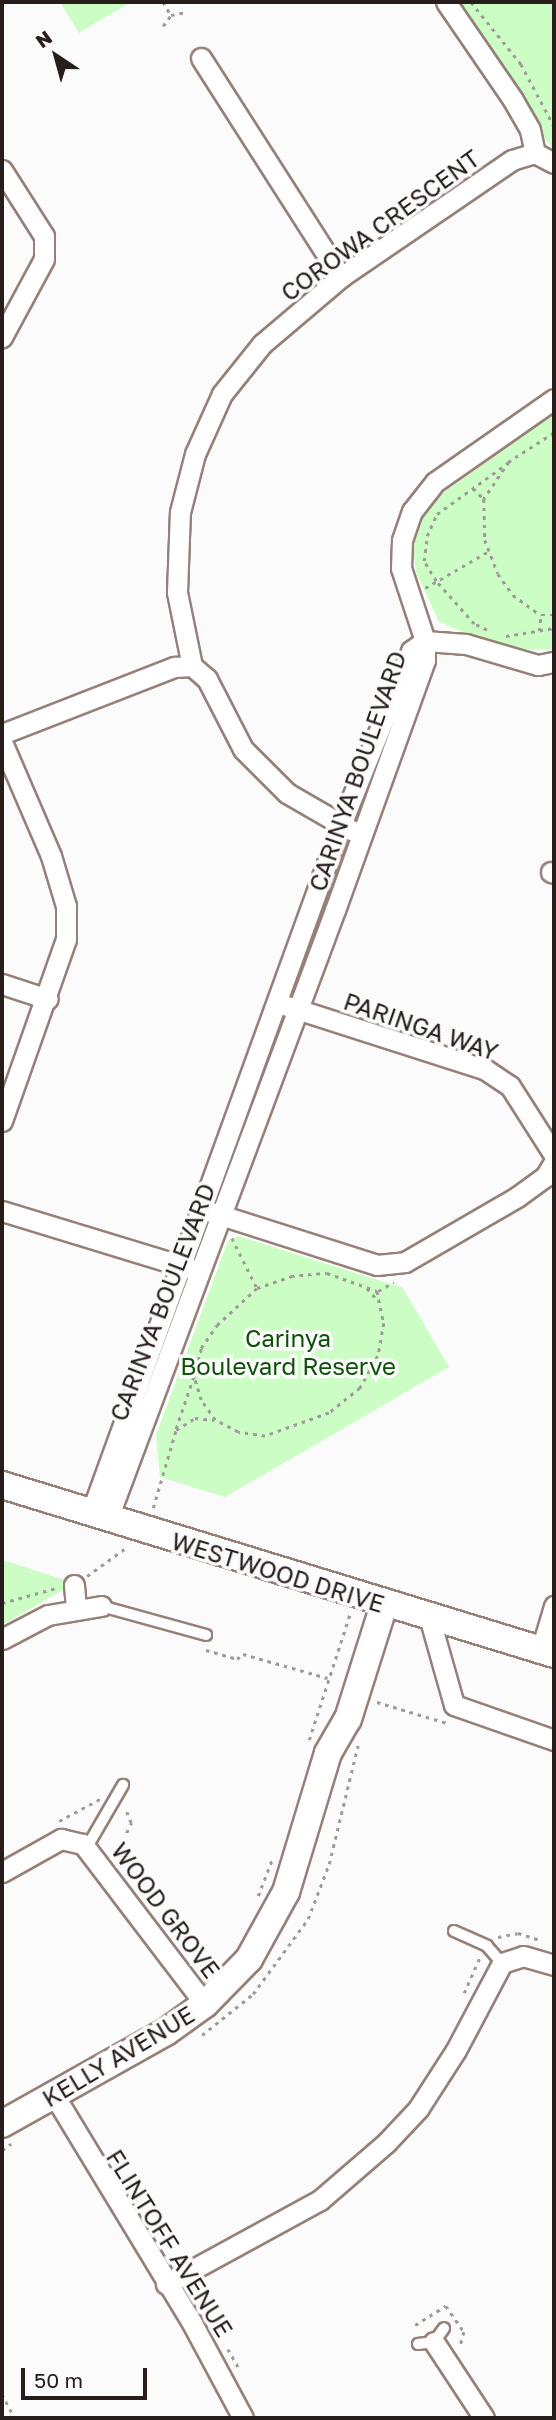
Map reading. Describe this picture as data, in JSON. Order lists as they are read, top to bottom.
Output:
{
  "streets": {
    "street": [
      "COROWA CRESCENT",
      "CARINYA BOULEVARD",
      "PARINGA WAY",
      "WESTWOOD DRIVE",
      "WOOD GROVE",
      "KELLY AVENUE",
      "FLINTOFF AVENUE"
    ]
  },
  "crossings": [
    ["COROWA CRESCENT", "CARINYA BOULEVARD"],
    ["CARINYA BOULEVARD", "PARINGA WAY"],
    ["CARINYA BOULEVARD", "WESTWOOD DRIVE"],
    ["WESTWOOD DRIVE", "KELLY AVENUE"],
    ["WOOD GROVE", "KELLY AVENUE"],
    ["KELLY AVENUE", "FLINTOFF AVENUE"]
  ],
  "parks": ["Carinya Boulevard Reserve"],
  "scale_bar": "50 m",
  "north": "top left"
}
